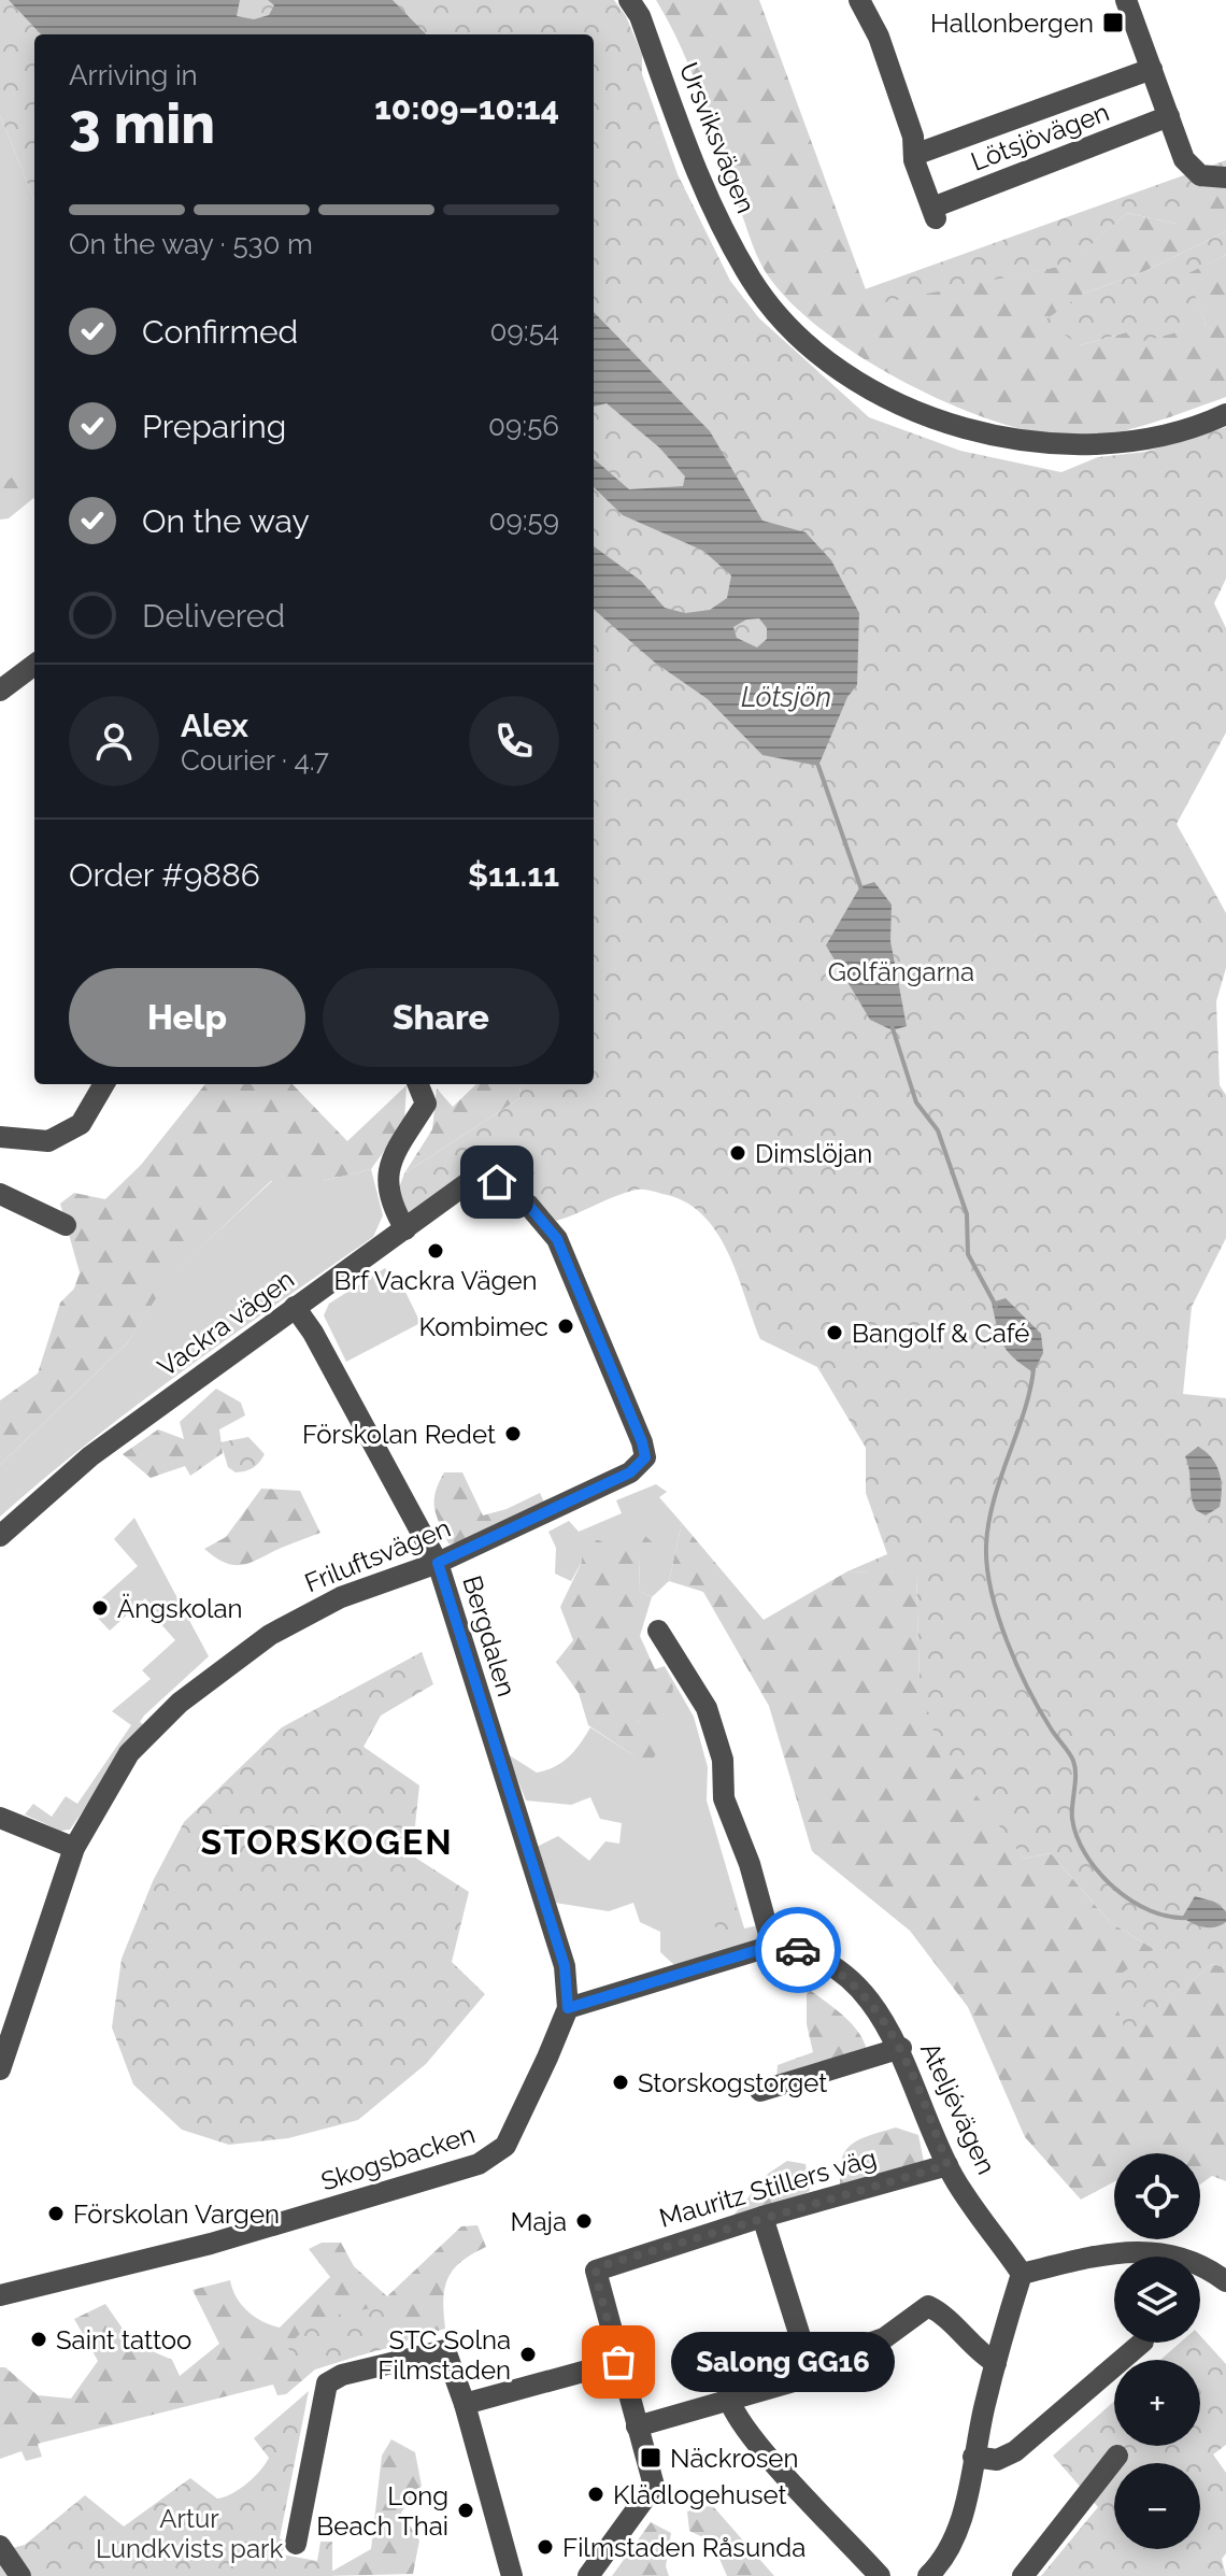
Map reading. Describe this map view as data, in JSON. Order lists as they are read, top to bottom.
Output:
{
  "streets": {
    "street": [
      "Lötsjövägen",
      "Ursviksvägen",
      "Vackra vägen",
      "Friluftsvägen",
      "Bergdalen",
      "Ateljévägen",
      "Skogsbacken",
      "Mauritz Stillers väg"
    ]
  },
  "crossings": [
    ["Vackra vägen", "Friluftsvägen"],
    ["Vackra vägen", "Bergdalen"],
    ["Friluftsvägen", "Bergdalen"],
    ["Bergdalen", "Skogsbacken"],
    ["Ateljévägen", "Mauritz Stillers väg"]
  ],
  "districts": ["STORSKOGEN"],
  "water": ["Lötsjön"],
  "parks": ["Golfängarna", "Artur Lundkvists park"],
  "places": {
    "transit": ["Hallonbergen", "Näckrosen"],
    "other": [
      "Dimslöjan",
      "Brf Vackra Vägen",
      "Kombimec",
      "Bangolf & Café",
      "Förskolan Redet",
      "Ängskolan",
      "Storskogstorget",
      "Förskolan Vargen",
      "Maja",
      "Saint tattoo",
      "STC Solna Filmstaden",
      "Salong GG16",
      "Klädlogehuset",
      "Long Beach Thai",
      "Filmstaden Råsunda"
    ]
  },
  "page": {
    "heading": ["3 min", "Arriving in", "10:09–10:14"],
    "panel": [
      "Alex",
      "Courier · 4.7",
      "Order #9886",
      "$11.11"
    ],
    "bar": "On the way · 530 m",
    "list": [
      ["Confirmed", "09:54"],
      ["Preparing", "09:56"],
      ["On the way", "09:59"],
      "Delivered"
    ],
    "buttons": ["Help", "Share"],
    "map_buttons": ["+", "−"],
    "bubble": "Salong GG16"
  }
}
